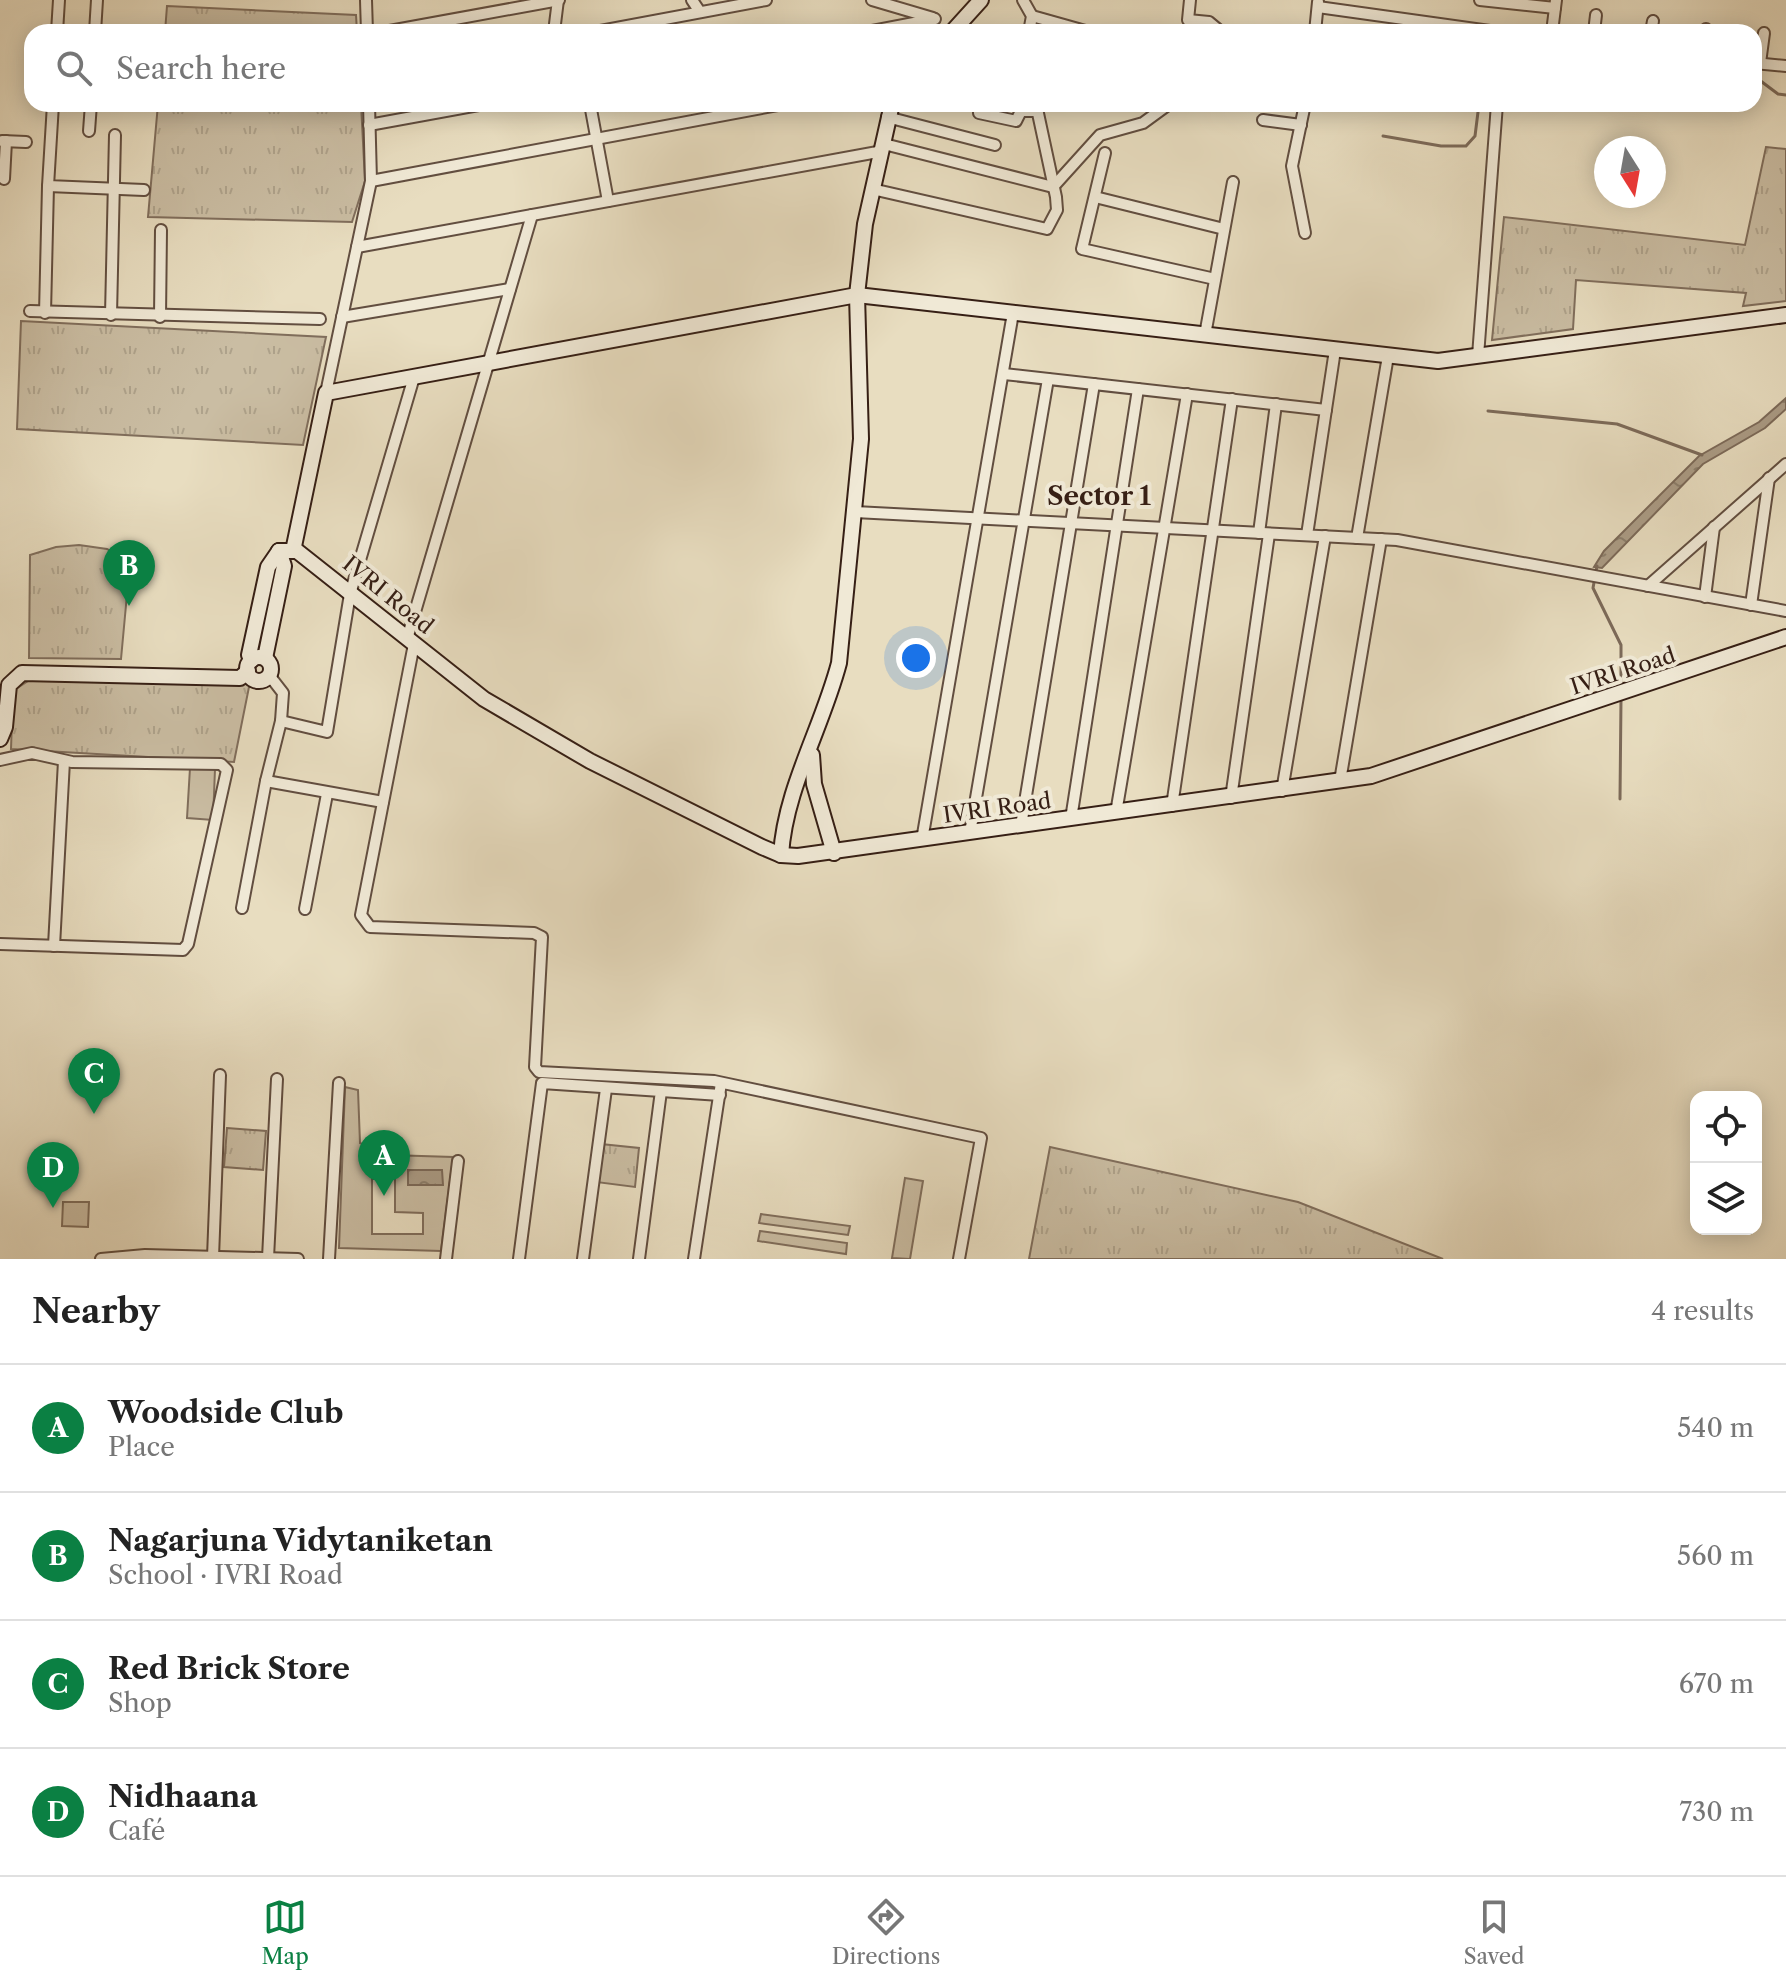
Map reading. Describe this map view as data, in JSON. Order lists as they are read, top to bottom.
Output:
{
  "streets": {
    "street": ["IVRI Road"]
  },
  "districts": ["Sector 1"],
  "north": "bottom",
  "page": {
    "search": "Search here",
    "pins": [
      "B",
      "C",
      "A",
      "D"
    ],
    "heading": ["Nearby", "4 results"],
    "list": [
      {
        "mark": "A",
        "name": "Woodside Club",
        "note": "Place",
        "value": "540 m"
      },
      {
        "mark": "B",
        "name": "Nagarjuna Vidytaniketan",
        "note": "School · IVRI Road",
        "value": "560 m"
      },
      {
        "mark": "C",
        "name": "Red Brick Store",
        "note": "Shop",
        "value": "670 m"
      },
      {
        "mark": "D",
        "name": "Nidhaana",
        "note": "Café",
        "value": "730 m"
      }
    ],
    "nav": ["Map", "Directions", "Saved"]
  }
}
